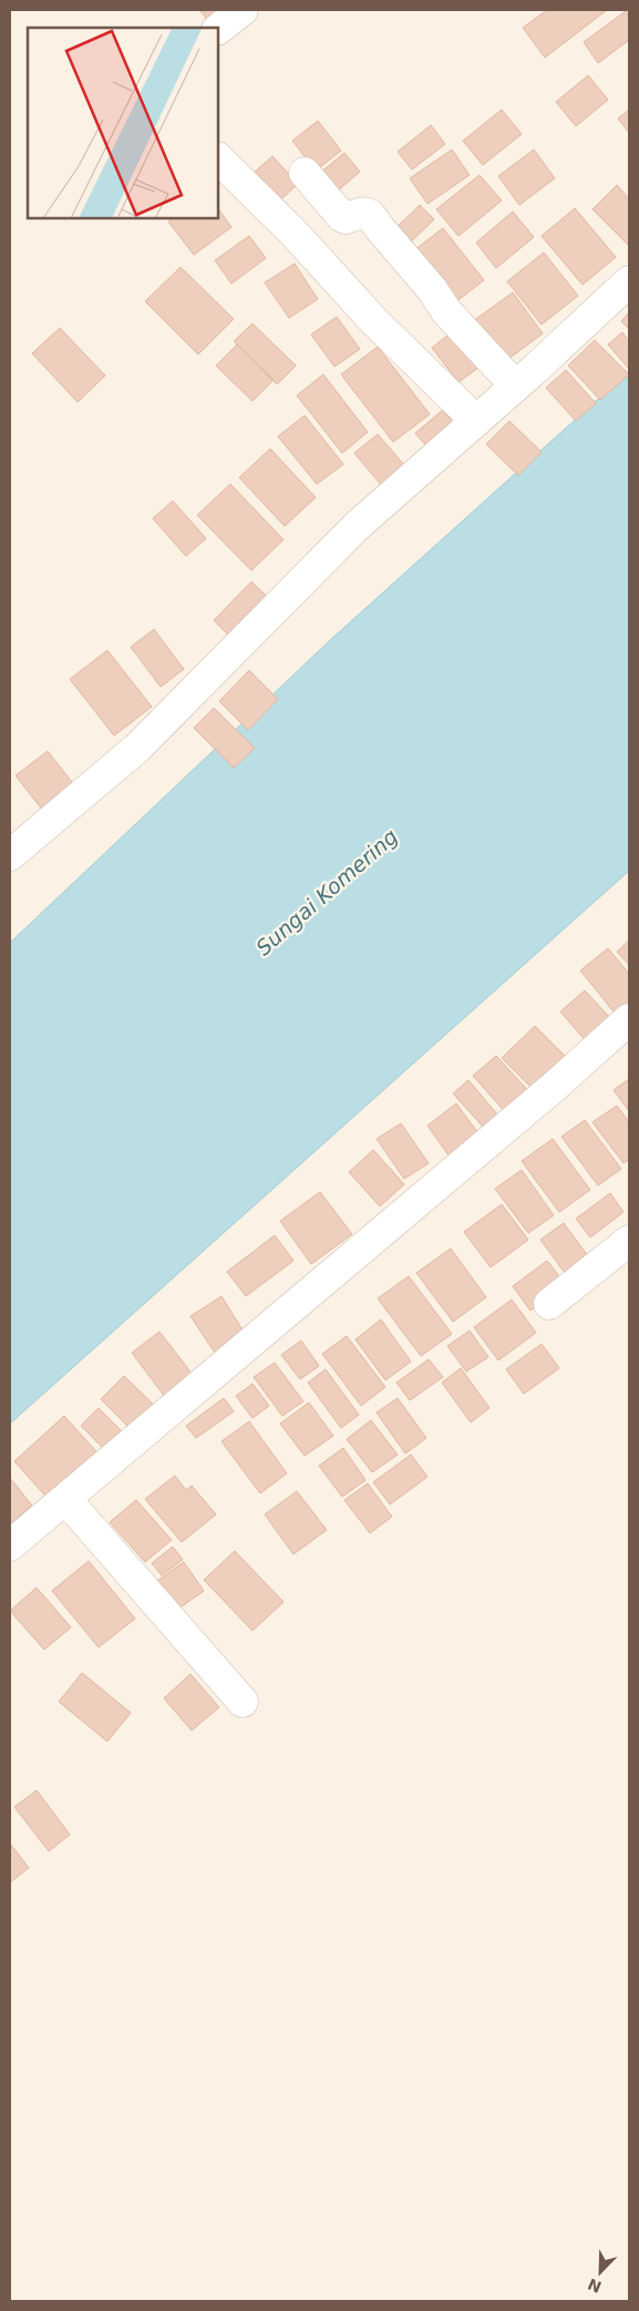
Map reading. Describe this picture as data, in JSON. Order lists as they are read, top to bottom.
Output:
{
  "water": ["Sungai Komering"],
  "north": "bottom left"
}
